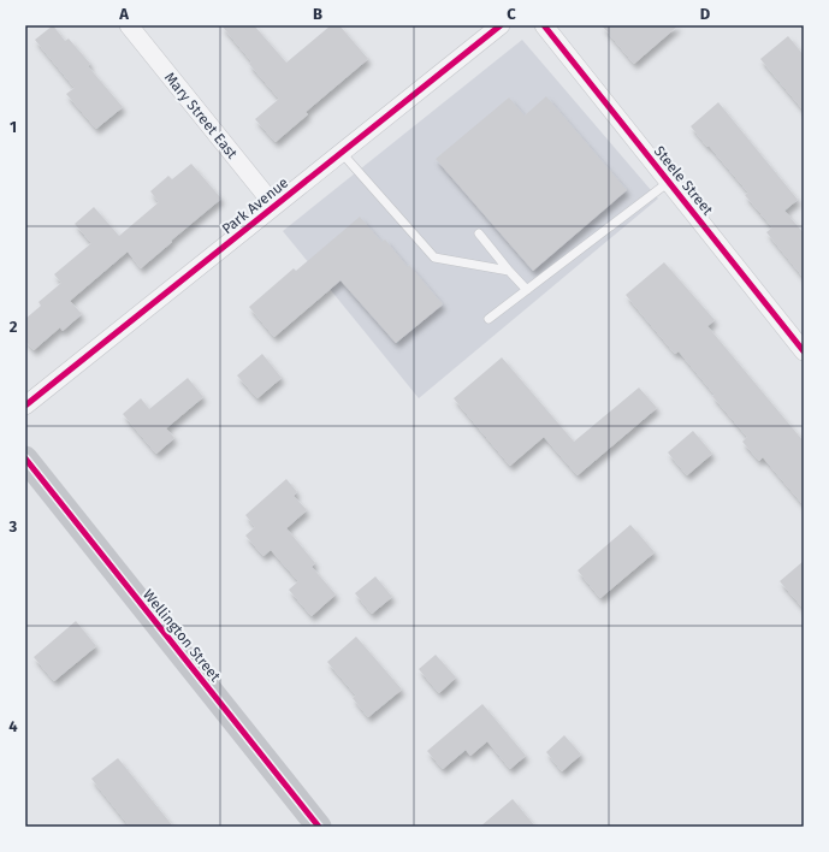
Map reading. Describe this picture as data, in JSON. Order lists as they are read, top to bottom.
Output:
{
  "streets": {
    "street": [
      "Mary Street East",
      "Steele Street",
      "Park Avenue",
      "Wellington Street"
    ]
  },
  "crossings": [
    ["Mary Street East", "Park Avenue"]
  ],
  "grid": {
    "columns": [
      "A",
      "B",
      "C",
      "D"
    ],
    "rows": [
      "1",
      "2",
      "3",
      "4"
    ]
  }
}
